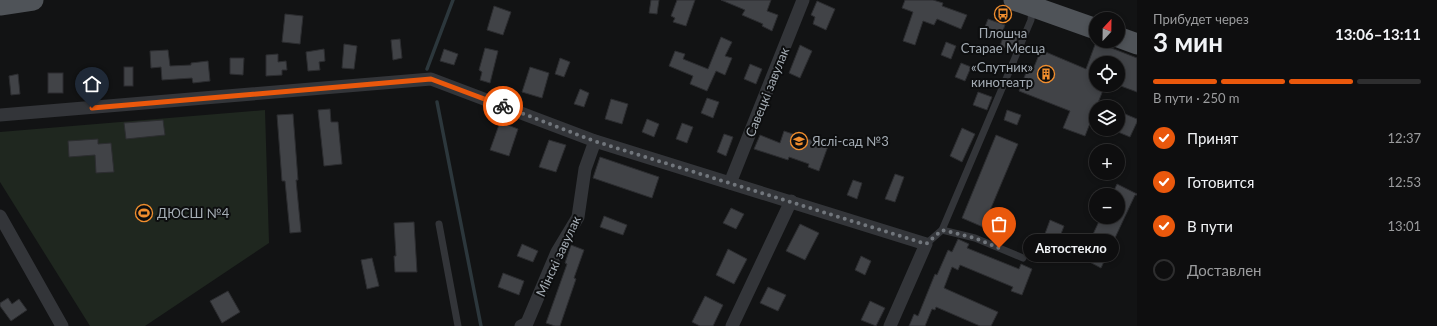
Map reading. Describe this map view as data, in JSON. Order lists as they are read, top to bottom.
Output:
{
  "streets": {
    "street": ["Савецкі завулак", "Мінскі завулак"]
  },
  "places": {
    "bus stop": ["Плошча Старае Месца"],
    "building": ["«Спутник» кинотеатр"],
    "school or university": ["Яслі-сад №3"],
    "sports": ["ДЮСШ №4"],
    "other": ["Автостекло"]
  },
  "north": "top",
  "page": {
    "heading": ["3 мин", "Прибудет через", "13:06–13:11"],
    "map_buttons": ["+", "−"],
    "bar": "В пути · 250 m",
    "list": [
      ["Принят", "12:37"],
      ["Готовится", "12:53"],
      ["В пути", "13:01"],
      "Доставлен"
    ],
    "bubble": "Автостекло"
  }
}
